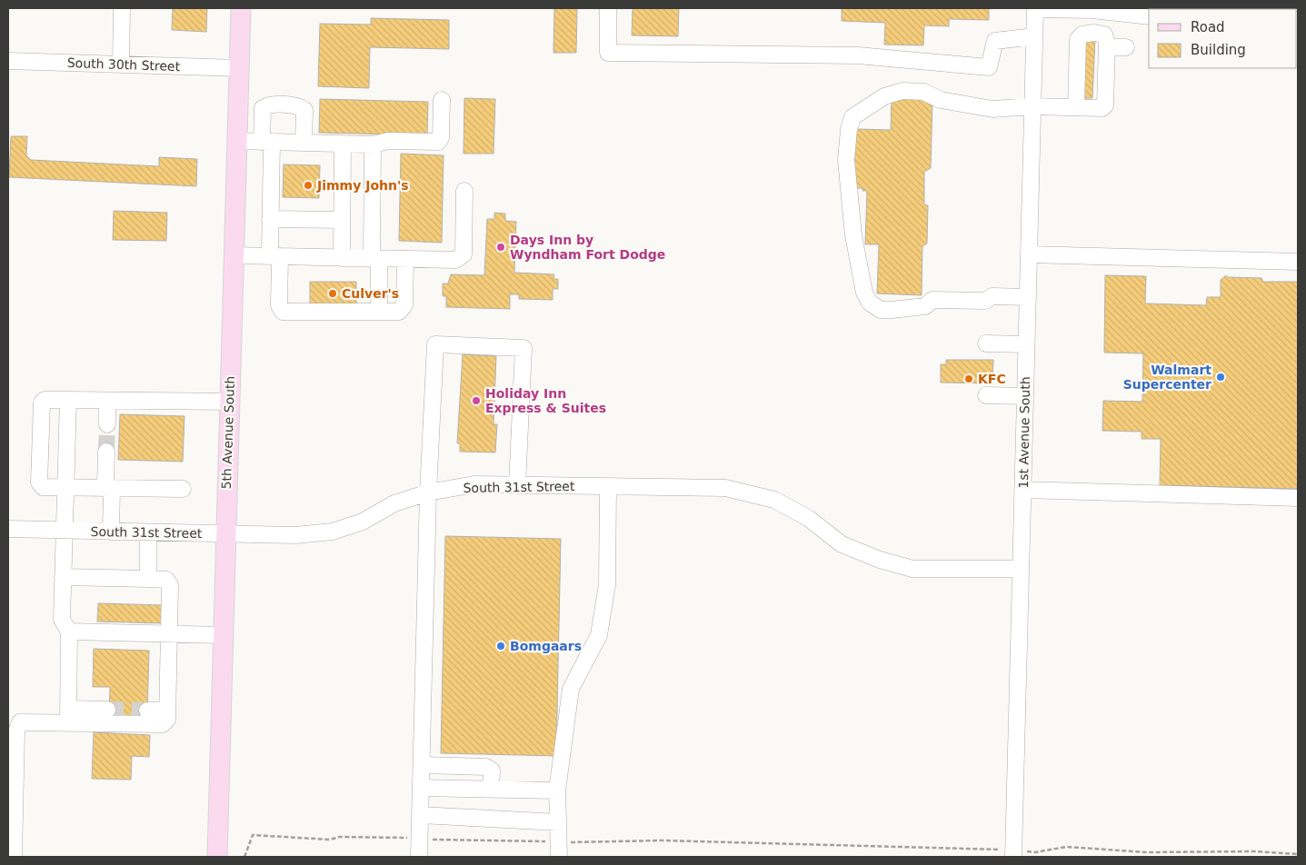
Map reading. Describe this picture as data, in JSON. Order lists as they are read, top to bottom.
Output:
{
  "streets": {
    "main road": ["5th Avenue South"],
    "street": ["South 30th Street", "1st Avenue South", "South 31st Street"]
  },
  "crossings": [
    ["South 30th Street", "5th Avenue South"],
    ["5th Avenue South", "South 31st Street"],
    ["1st Avenue South", "South 31st Street"]
  ],
  "places": [
    "Jimmy John's",
    "Days Inn by Wyndham Fort Dodge",
    "Culver's",
    "Walmart Supercenter",
    "KFC",
    "Holiday Inn Express & Suites",
    "Bomgaars"
  ],
  "legend": ["Road", "Building"]
}
